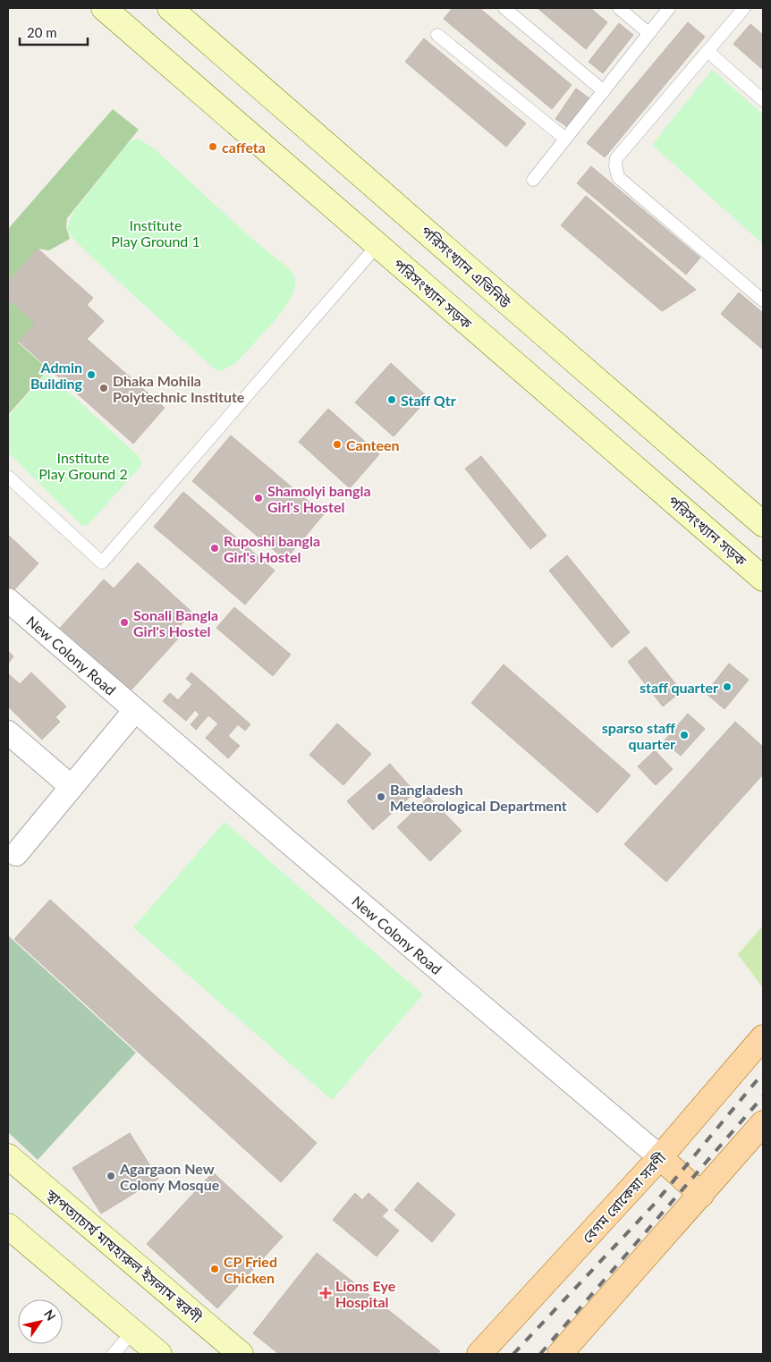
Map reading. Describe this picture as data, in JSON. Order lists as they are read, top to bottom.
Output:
{
  "streets": {
    "main road": ["বেগম রোকেয়া সরণী"],
    "street": [
      "পরিসংখ্যান এভিনিউ",
      "পরিসংখ্যান সড়ক",
      "New Colony Road",
      "স্থাপত্যাচার্য মাযহারুল ইসলাম স্বরণী"
    ]
  },
  "crossings": [
    ["New Colony Road", "বেগম রোকেয়া সরণী"]
  ],
  "parks": ["Institute Play Ground 1", "Institute Play Ground 2"],
  "places": {
    "other": [
      "caffeta",
      "Admin Building",
      "Dhaka Mohila Polytechnic Institute",
      "Staff Qtr",
      "Canteen",
      "Shamolyi bangla Girl's Hostel",
      "Ruposhi bangla Girl's Hostel",
      "Sonali Bangla Girl's Hostel",
      "staff quarter",
      "sparso staff quarter",
      "Bangladesh Meteorological Department",
      "Agargaon New Colony Mosque",
      "CP Fried Chicken"
    ],
    "health": ["Lions Eye Hospital"]
  },
  "scale_bar": "20 m",
  "north": "top right"
}
